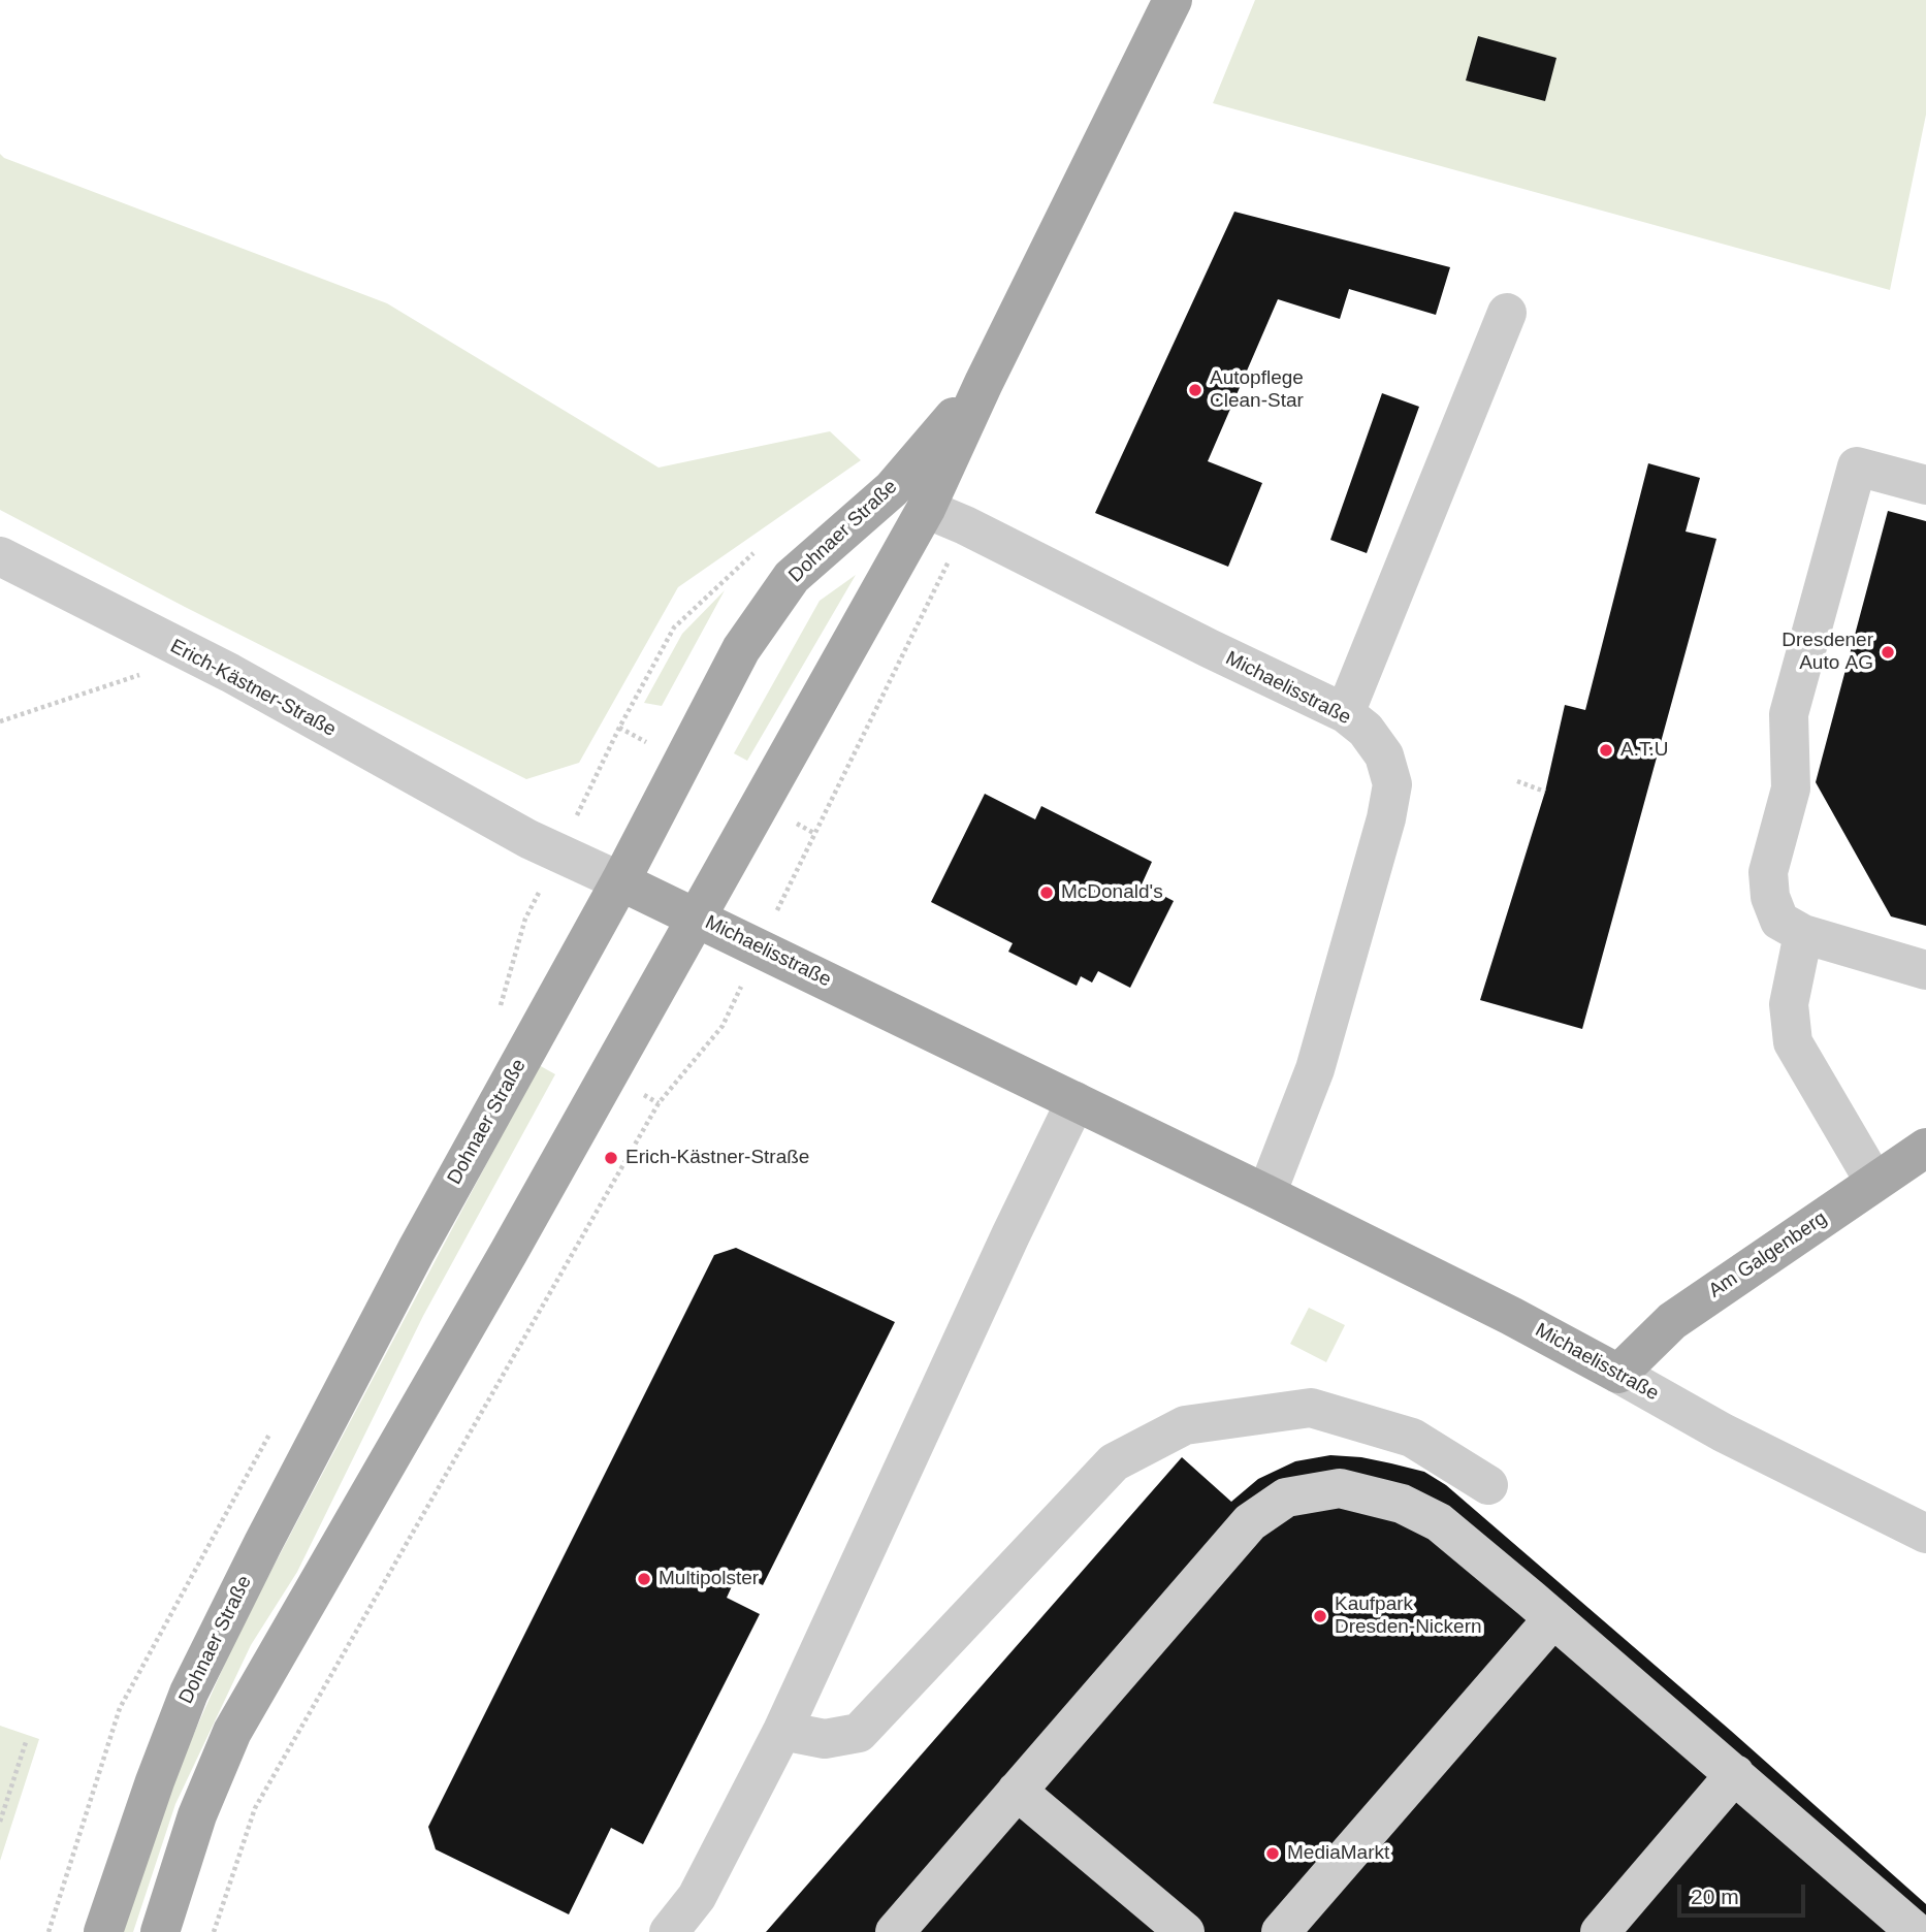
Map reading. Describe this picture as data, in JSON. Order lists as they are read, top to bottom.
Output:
{
  "streets": {
    "main road": ["Dohnaer Straße", "Michaelisstraße", "Am Galgenberg"],
    "street": ["Erich-Kästner-Straße"]
  },
  "crossings": [
    ["Dohnaer Straße", "Erich-Kästner-Straße"],
    ["Dohnaer Straße", "Michaelisstraße"],
    ["Erich-Kästner-Straße", "Michaelisstraße"],
    ["Michaelisstraße", "Am Galgenberg"]
  ],
  "places": [
    "Autopflege Clean-Star",
    "Dresdener Auto AG",
    "A.T.U",
    "McDonald's",
    "Erich-Kästner-Straße",
    "Multipolster",
    "Kaufpark Dresden-Nickern",
    "MediaMarkt"
  ],
  "scale_bar": "20 m"
}
